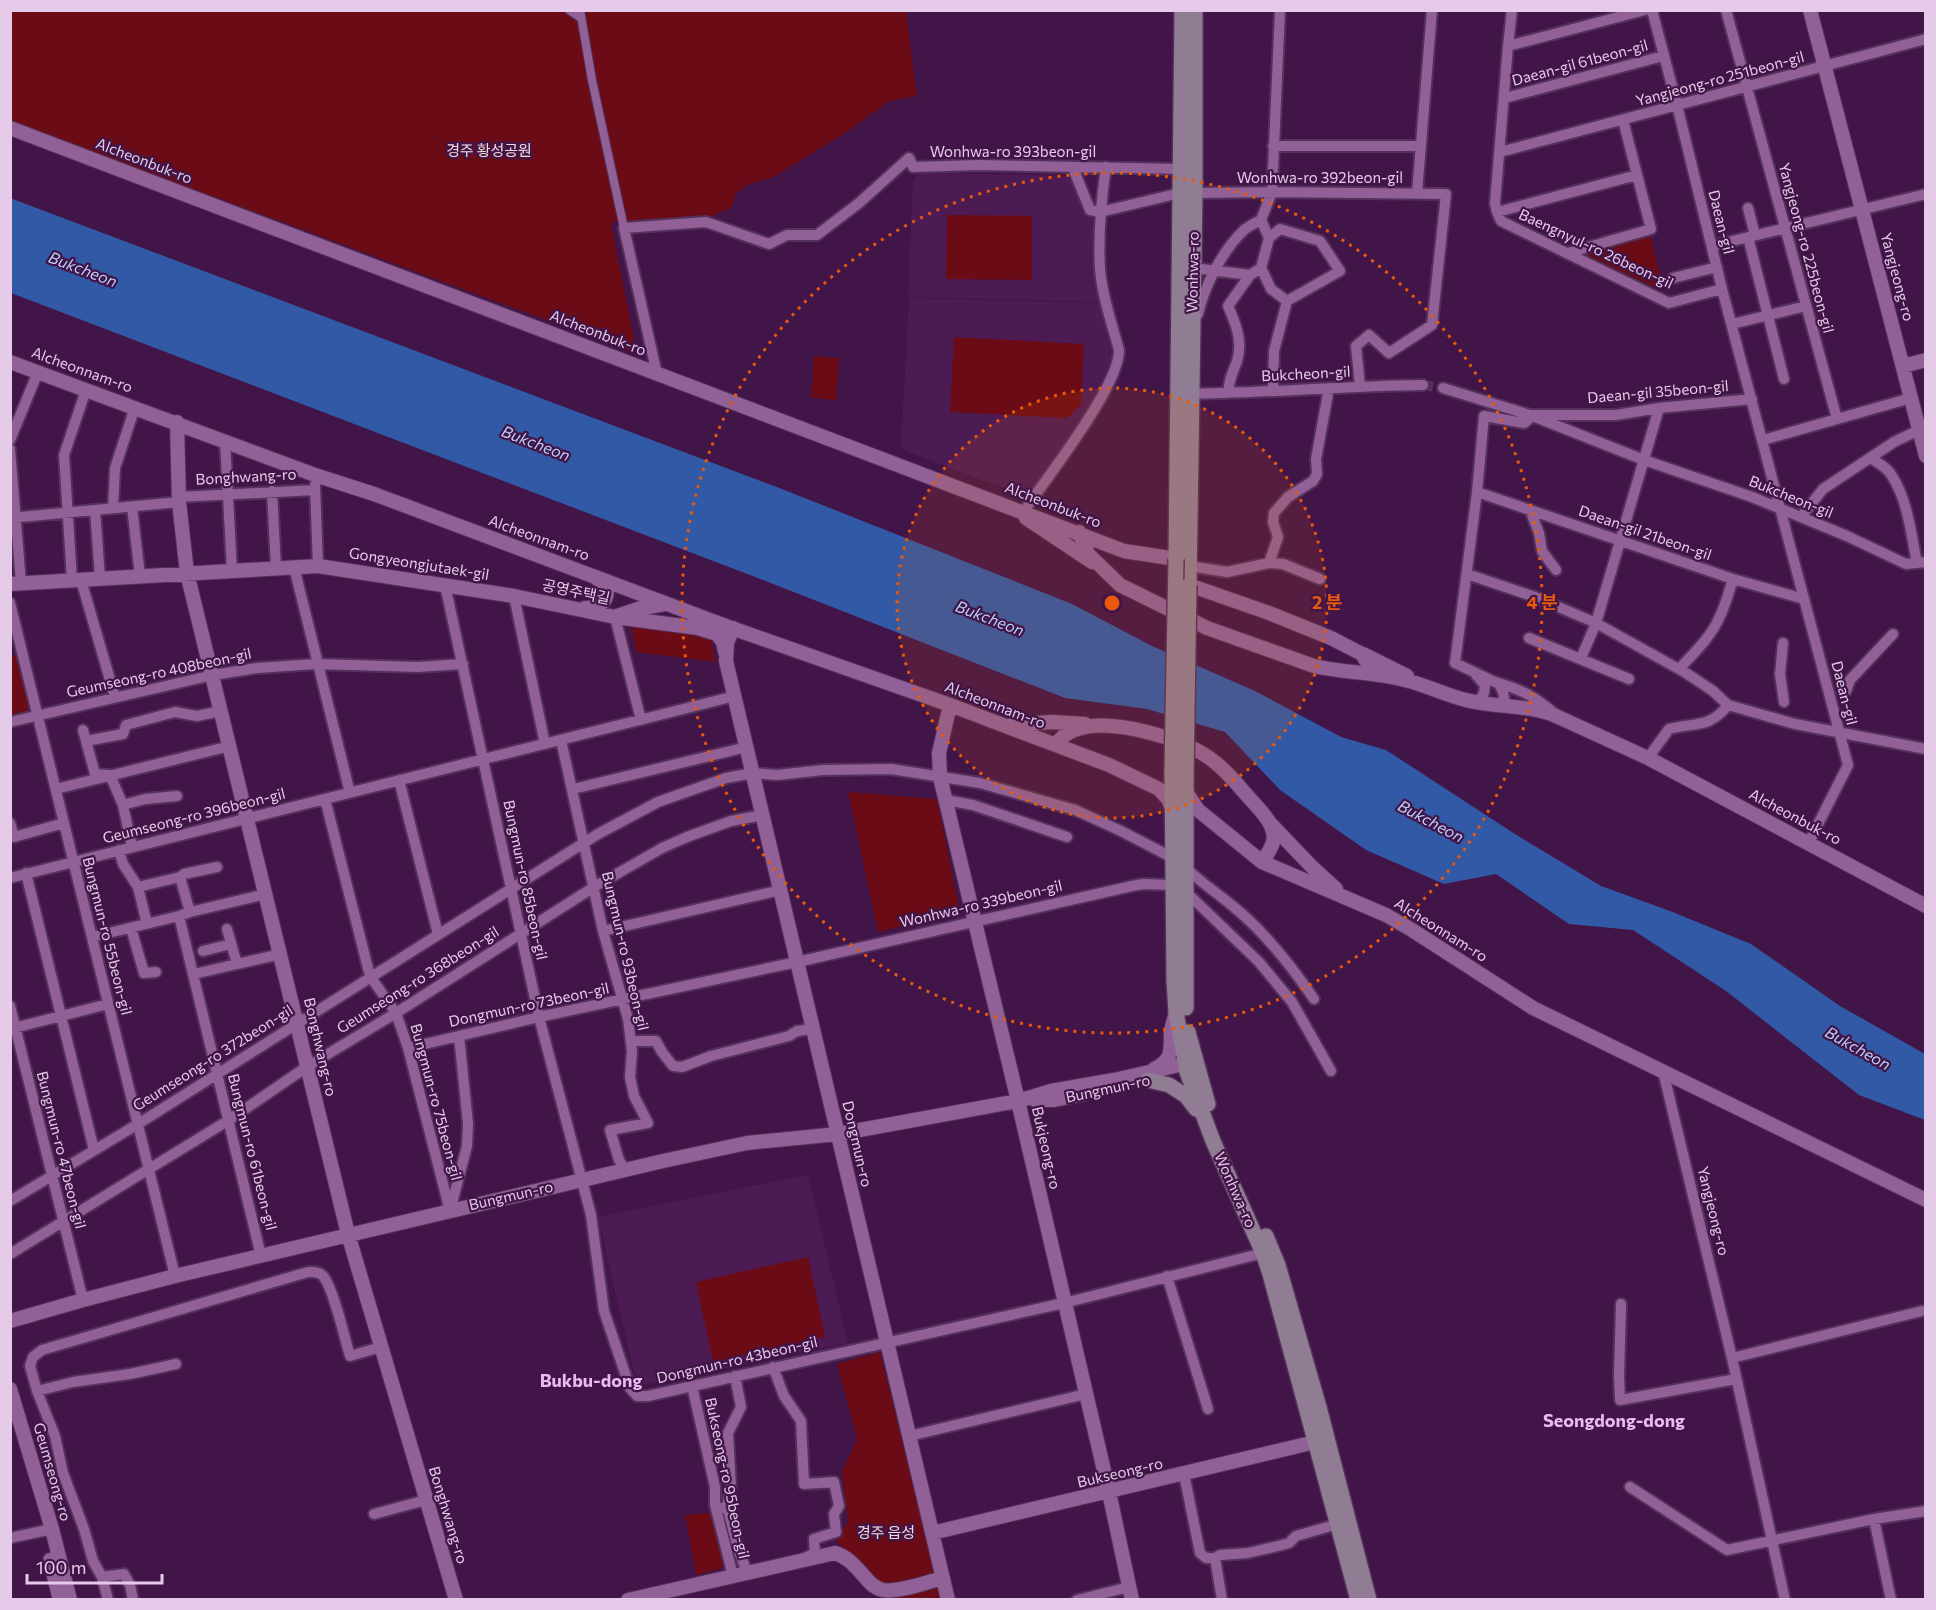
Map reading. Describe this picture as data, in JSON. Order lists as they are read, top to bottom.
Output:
{
  "streets": {
    "main road": ["Wonhwa-ro"],
    "street": [
      "Daean-gil 61beon-gil",
      "Yangjeong-ro 251beon-gil",
      "Wonhwa-ro 393beon-gil",
      "Alcheonbuk-ro",
      "Wonhwa-ro 392beon-gil",
      "Daean-gil",
      "Yangjeong-ro 225beon-gil",
      "Baengnyul-ro 26beon-gil",
      "Yangjeong-ro",
      "Alcheonnam-ro",
      "Bukcheon-gil",
      "Daean-gil 35beon-gil",
      "Bonghwang-ro",
      "Daean-gil 21beon-gil",
      "Gongyeongjutaek-gil",
      "공영주택길",
      "Geumseong-ro 408beon-gil",
      "Geumseong-ro 396beon-gil",
      "Bungmun-ro 85beon-gil",
      "Wonhwa-ro 339beon-gil",
      "Bungmun-ro 55beon-gil",
      "Bungmun-ro 93beon-gil",
      "Geumseong-ro 368beon-gil",
      "Dongmun-ro 73beon-gil",
      "Geumseong-ro 372beon-gil",
      "Bungmun-ro",
      "Bungmun-ro 75beon-gil",
      "Dongmun-ro",
      "Bukjeong-ro",
      "Bungmun-ro 47beon-gil",
      "Bungmun-ro 61beon-gil",
      "Dongmun-ro 43beon-gil",
      "Geumseong-ro",
      "Bukseong-ro",
      "Bukseong-ro 95beon-gil"
    ]
  },
  "crossings": [
    ["Daean-gil 61beon-gil", "Daean-gil"],
    ["Daean-gil 61beon-gil", "Baengnyul-ro 26beon-gil"],
    ["Yangjeong-ro 251beon-gil", "Daean-gil"],
    ["Yangjeong-ro 251beon-gil", "Yangjeong-ro 225beon-gil"],
    ["Yangjeong-ro 251beon-gil", "Baengnyul-ro 26beon-gil"],
    ["Yangjeong-ro 251beon-gil", "Yangjeong-ro"],
    ["Wonhwa-ro 393beon-gil", "Wonhwa-ro"],
    ["Alcheonbuk-ro", "Daean-gil"],
    ["Alcheonbuk-ro", "Wonhwa-ro"],
    ["Wonhwa-ro 392beon-gil", "Wonhwa-ro"],
    ["Wonhwa-ro 392beon-gil", "Bukcheon-gil"],
    ["Daean-gil", "Baengnyul-ro 26beon-gil"],
    ["Daean-gil", "Bukcheon-gil"],
    ["Daean-gil", "Daean-gil 35beon-gil"],
    ["Daean-gil", "Daean-gil 21beon-gil"],
    ["Wonhwa-ro", "Alcheonnam-ro"],
    ["Wonhwa-ro", "Bukcheon-gil"],
    ["Wonhwa-ro", "Wonhwa-ro 339beon-gil"],
    ["Wonhwa-ro", "Geumseong-ro 372beon-gil"],
    ["Wonhwa-ro", "Bungmun-ro"],
    ["Wonhwa-ro", "Dongmun-ro 43beon-gil"],
    ["Wonhwa-ro", "Bukseong-ro"],
    ["Yangjeong-ro", "Alcheonnam-ro"],
    ["Alcheonnam-ro", "Bonghwang-ro"],
    ["Alcheonnam-ro", "공영주택길"],
    ["Alcheonnam-ro", "Bukjeong-ro"],
    ["Bukcheon-gil", "Daean-gil 35beon-gil"],
    ["Bonghwang-ro", "Gongyeongjutaek-gil"],
    ["Bonghwang-ro", "Geumseong-ro 408beon-gil"],
    ["Bonghwang-ro", "Geumseong-ro 396beon-gil"],
    ["Bonghwang-ro", "Geumseong-ro 368beon-gil"],
    ["Bonghwang-ro", "Geumseong-ro 372beon-gil"],
    ["Bonghwang-ro", "Bungmun-ro"],
    ["Gongyeongjutaek-gil", "공영주택길"],
    ["Gongyeongjutaek-gil", "Bungmun-ro 85beon-gil"],
    ["공영주택길", "Dongmun-ro"],
    ["Geumseong-ro 408beon-gil", "Bungmun-ro 85beon-gil"],
    ["Geumseong-ro 408beon-gil", "Bungmun-ro 55beon-gil"],
    ["Geumseong-ro 396beon-gil", "Bungmun-ro 85beon-gil"],
    ["Geumseong-ro 396beon-gil", "Bungmun-ro 55beon-gil"],
    ["Geumseong-ro 396beon-gil", "Bungmun-ro 93beon-gil"],
    ["Geumseong-ro 396beon-gil", "Bungmun-ro 75beon-gil"],
    ["Geumseong-ro 396beon-gil", "Dongmun-ro"],
    ["Bungmun-ro 85beon-gil", "Geumseong-ro 368beon-gil"],
    ["Bungmun-ro 85beon-gil", "Dongmun-ro 73beon-gil"],
    ["Bungmun-ro 85beon-gil", "Geumseong-ro 372beon-gil"],
    ["Bungmun-ro 85beon-gil", "Bungmun-ro"],
    ["Bungmun-ro 85beon-gil", "Dongmun-ro 43beon-gil"],
    ["Wonhwa-ro 339beon-gil", "Dongmun-ro 73beon-gil"],
    ["Wonhwa-ro 339beon-gil", "Dongmun-ro"],
    ["Wonhwa-ro 339beon-gil", "Bukjeong-ro"],
    ["Bungmun-ro 55beon-gil", "Geumseong-ro 368beon-gil"],
    ["Bungmun-ro 55beon-gil", "Geumseong-ro 372beon-gil"],
    ["Bungmun-ro 55beon-gil", "Bungmun-ro"],
    ["Bungmun-ro 93beon-gil", "Geumseong-ro 368beon-gil"],
    ["Bungmun-ro 93beon-gil", "Dongmun-ro 73beon-gil"],
    ["Bungmun-ro 93beon-gil", "Geumseong-ro 372beon-gil"],
    ["Bungmun-ro 93beon-gil", "Bungmun-ro"],
    ["Geumseong-ro 368beon-gil", "Bungmun-ro 75beon-gil"],
    ["Geumseong-ro 368beon-gil", "Dongmun-ro"],
    ["Geumseong-ro 368beon-gil", "Bungmun-ro 47beon-gil"],
    ["Geumseong-ro 368beon-gil", "Bungmun-ro 61beon-gil"],
    ["Dongmun-ro 73beon-gil", "Bungmun-ro 75beon-gil"],
    ["Dongmun-ro 73beon-gil", "Dongmun-ro"],
    ["Geumseong-ro 372beon-gil", "Bungmun-ro 75beon-gil"],
    ["Geumseong-ro 372beon-gil", "Dongmun-ro"],
    ["Geumseong-ro 372beon-gil", "Bukjeong-ro"],
    ["Geumseong-ro 372beon-gil", "Bungmun-ro 47beon-gil"],
    ["Geumseong-ro 372beon-gil", "Bungmun-ro 61beon-gil"],
    ["Bungmun-ro", "Bungmun-ro 75beon-gil"],
    ["Bungmun-ro", "Dongmun-ro"],
    ["Bungmun-ro", "Bukjeong-ro"],
    ["Bungmun-ro", "Bungmun-ro 47beon-gil"],
    ["Bungmun-ro", "Bungmun-ro 61beon-gil"],
    ["Bungmun-ro", "Dongmun-ro 43beon-gil"],
    ["Dongmun-ro", "Dongmun-ro 43beon-gil"],
    ["Dongmun-ro", "Bukseong-ro"],
    ["Bukjeong-ro", "Dongmun-ro 43beon-gil"],
    ["Bukjeong-ro", "Bukseong-ro"],
    ["Dongmun-ro 43beon-gil", "Bukseong-ro 95beon-gil"]
  ],
  "districts": ["Bukbu-dong", "Seongdong-dong"],
  "water": ["Bukcheon"],
  "parks": ["경주 황성공원", "경주 읍성"],
  "scale_bar": "100 m",
  "rings": ["2 분", "4 분"]
}
